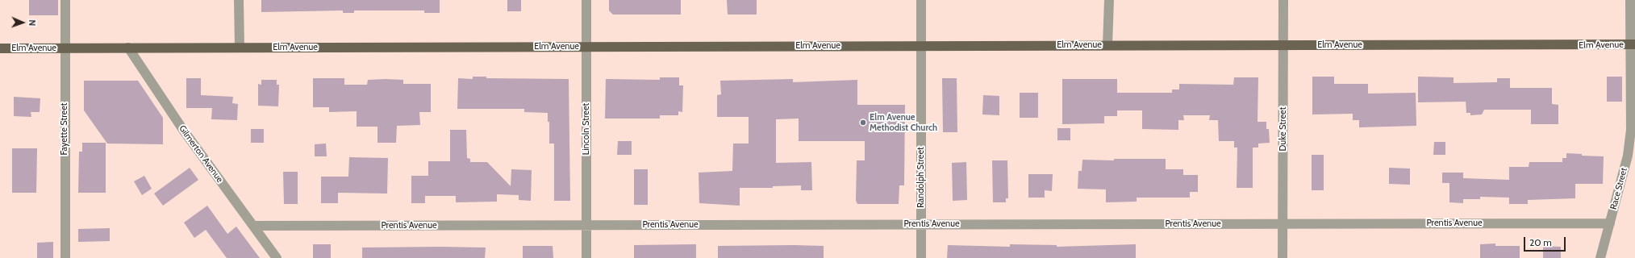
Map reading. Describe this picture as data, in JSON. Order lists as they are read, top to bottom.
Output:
{
  "streets": {
    "main road": ["Elm Avenue"],
    "street": [
      "Fayette Street",
      "Lincoln Street",
      "Duke Street",
      "Gilmerton Avenue",
      "Randolph Street",
      "Race Street",
      "Prentis Avenue"
    ]
  },
  "crossings": [
    ["Elm Avenue", "Fayette Street"],
    ["Elm Avenue", "Lincoln Street"],
    ["Elm Avenue", "Duke Street"],
    ["Elm Avenue", "Gilmerton Avenue"],
    ["Elm Avenue", "Randolph Street"],
    ["Elm Avenue", "Race Street"],
    ["Lincoln Street", "Prentis Avenue"],
    ["Duke Street", "Prentis Avenue"],
    ["Gilmerton Avenue", "Prentis Avenue"],
    ["Randolph Street", "Prentis Avenue"],
    ["Race Street", "Prentis Avenue"]
  ],
  "places": ["Elm Avenue Methodist Church"],
  "scale_bar": "20 m",
  "north": "right"
}
